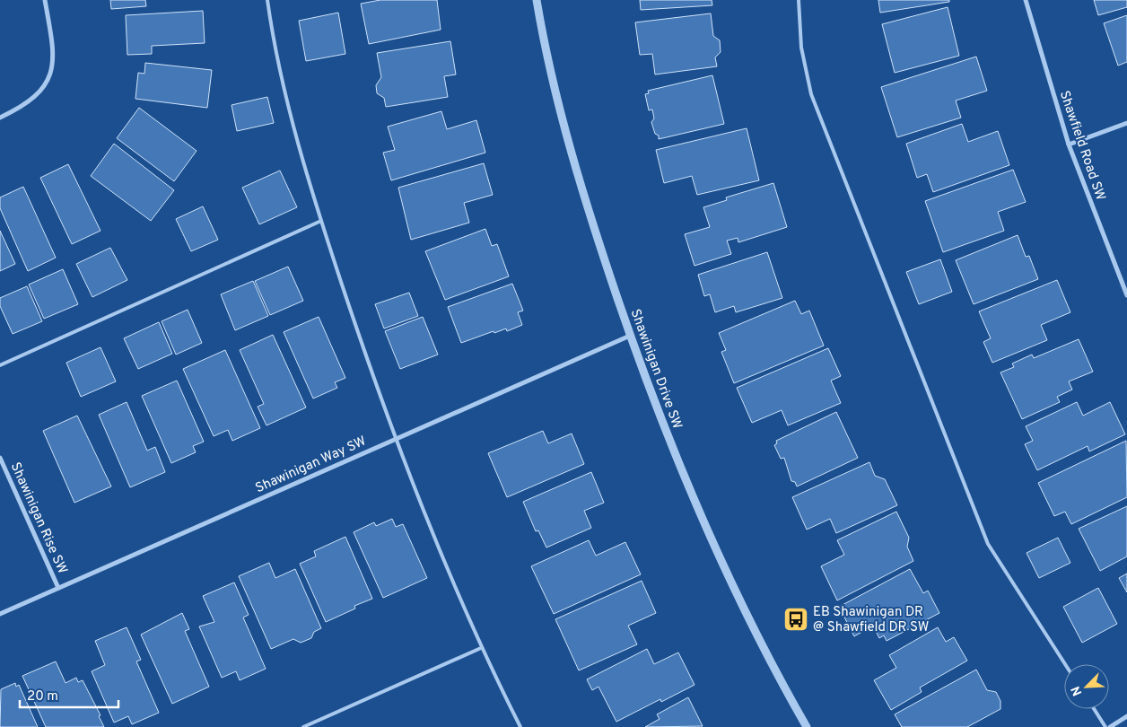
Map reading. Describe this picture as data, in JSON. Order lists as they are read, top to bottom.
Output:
{
  "streets": {
    "street": [
      "Shawfield Road SW",
      "Shawinigan Drive SW",
      "Shawinigan Way SW",
      "Shawinigan Rise SW"
    ]
  },
  "crossings": [
    ["Shawinigan Drive SW", "Shawinigan Way SW"],
    ["Shawinigan Way SW", "Shawinigan Rise SW"]
  ],
  "places": {
    "bus stop": ["EB Shawinigan DR @ Shawfield DR SW"]
  },
  "scale_bar": "20 m",
  "north": "bottom left"
}
